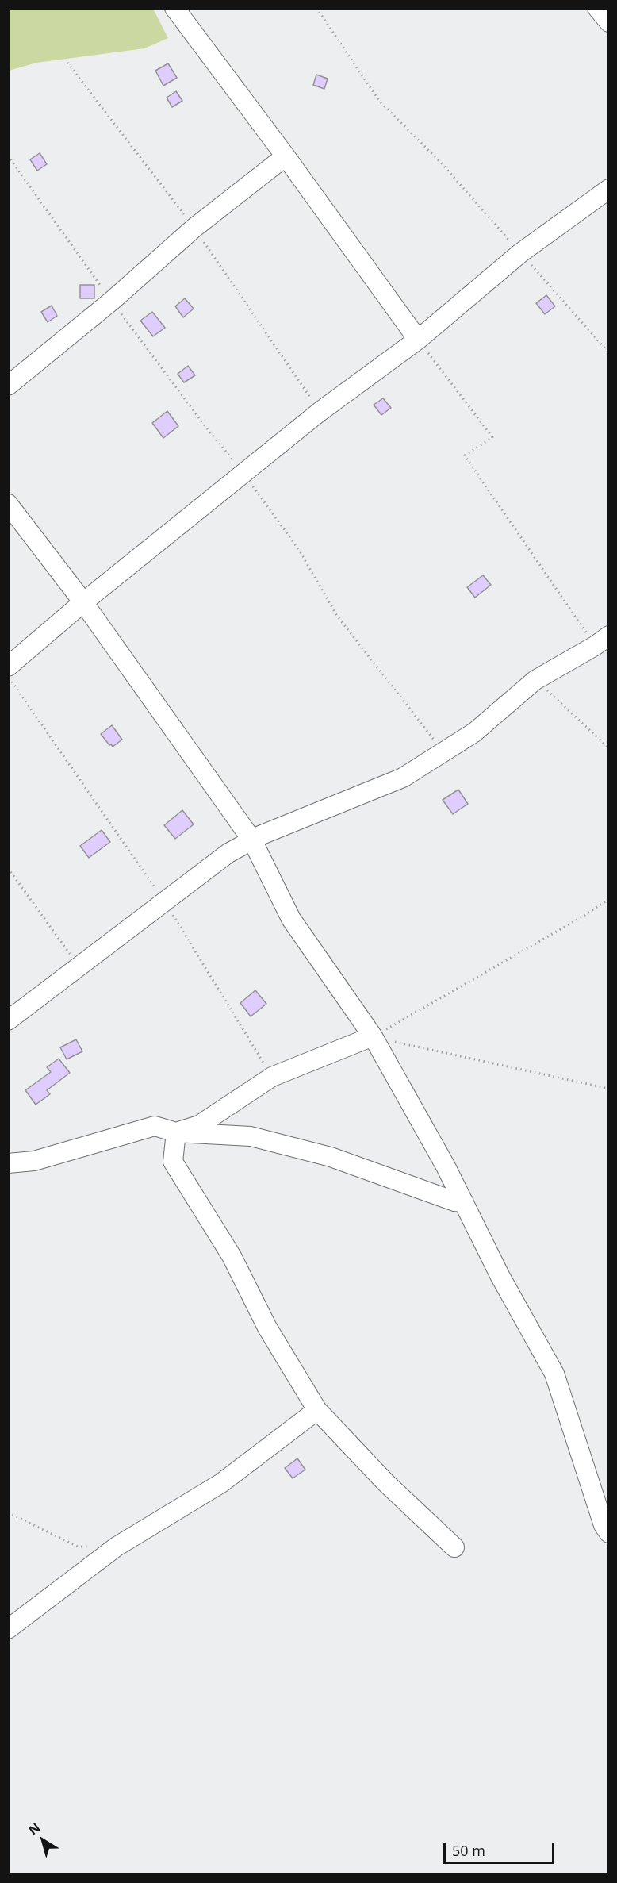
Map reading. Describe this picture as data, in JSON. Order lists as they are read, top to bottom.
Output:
{
  "scale_bar": "50 m",
  "north": "top left"
}
